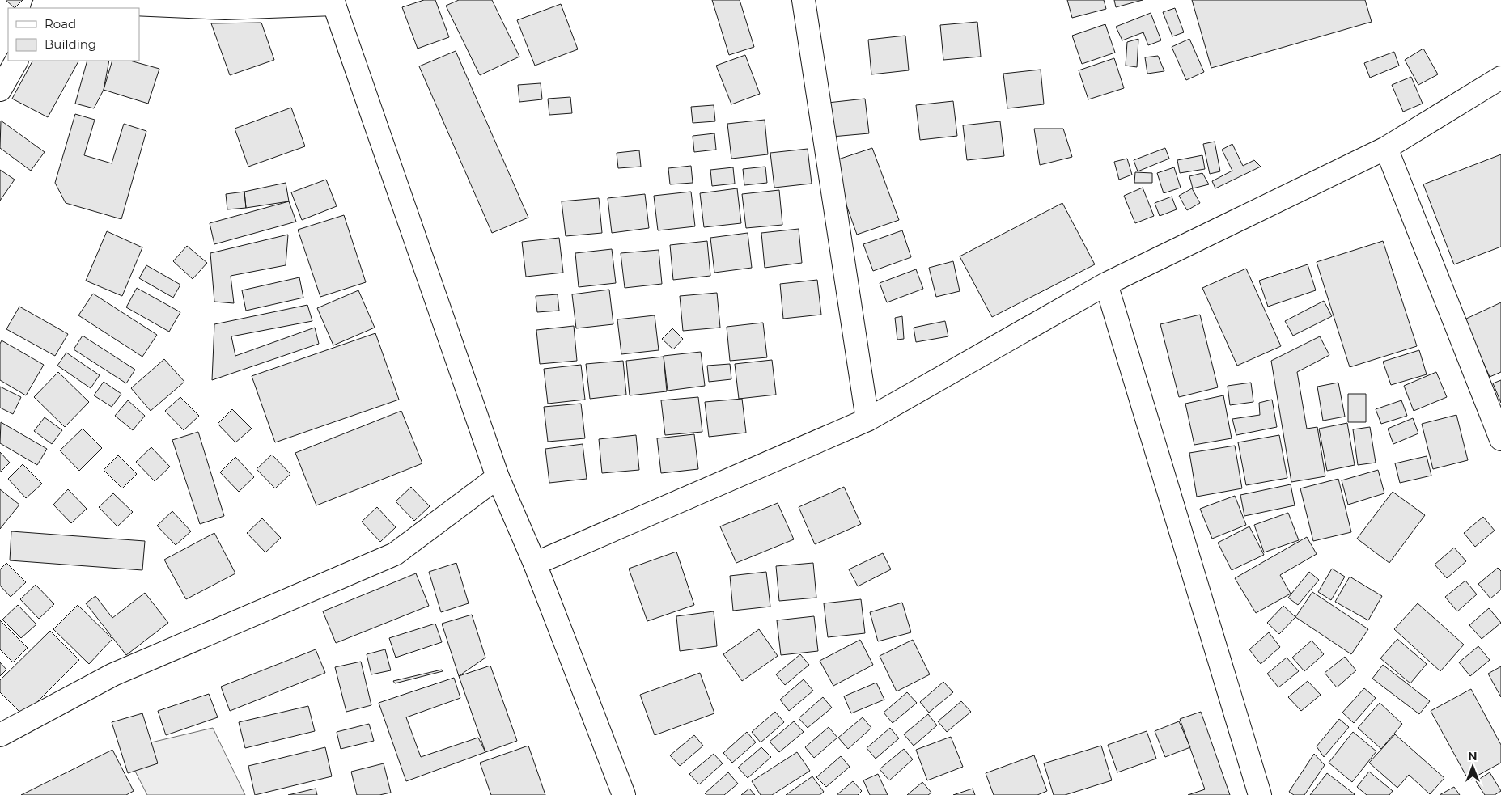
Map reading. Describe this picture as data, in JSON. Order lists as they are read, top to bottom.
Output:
{
  "legend": ["Road", "Building"],
  "north": "top"
}
